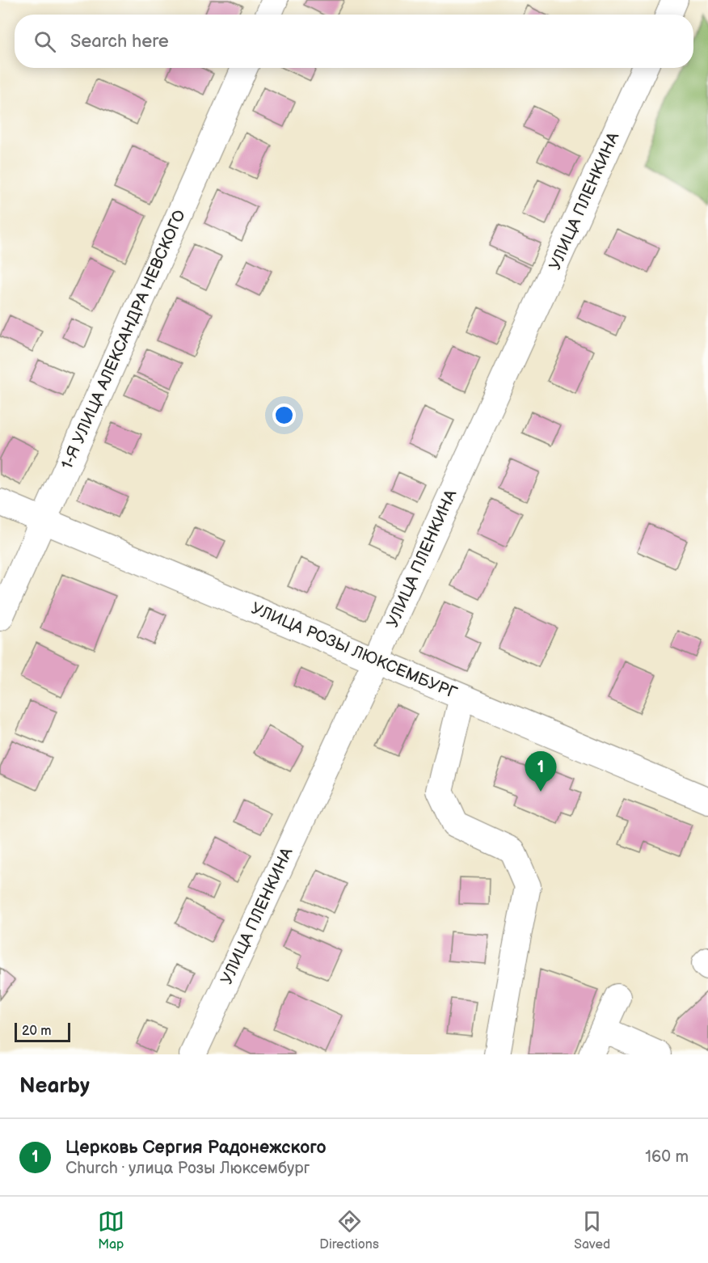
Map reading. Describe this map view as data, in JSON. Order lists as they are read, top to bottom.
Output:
{
  "streets": {
    "street": ["УЛИЦА ПЛЕНКИНА", "1-Я УЛИЦА АЛЕКСАНДРА НЕВСКОГО", "УЛИЦА РОЗЫ ЛЮКСЕМБУРГ"]
  },
  "crossings": [
    ["УЛИЦА ПЛЕНКИНА", "УЛИЦА РОЗЫ ЛЮКСЕМБУРГ"],
    ["1-Я УЛИЦА АЛЕКСАНДРА НЕВСКОГО", "УЛИЦА РОЗЫ ЛЮКСЕМБУРГ"]
  ],
  "scale_bar": "20 m",
  "page": {
    "search": "Search here",
    "pins": "1",
    "scale": "20 m",
    "heading": "Nearby",
    "list": [
      {
        "mark": "1",
        "name": "Церковь Сергия Радонежского",
        "note": "Church · улица Розы Люксембург",
        "value": "160 m"
      }
    ],
    "nav": ["Map", "Directions", "Saved"]
  }
}
